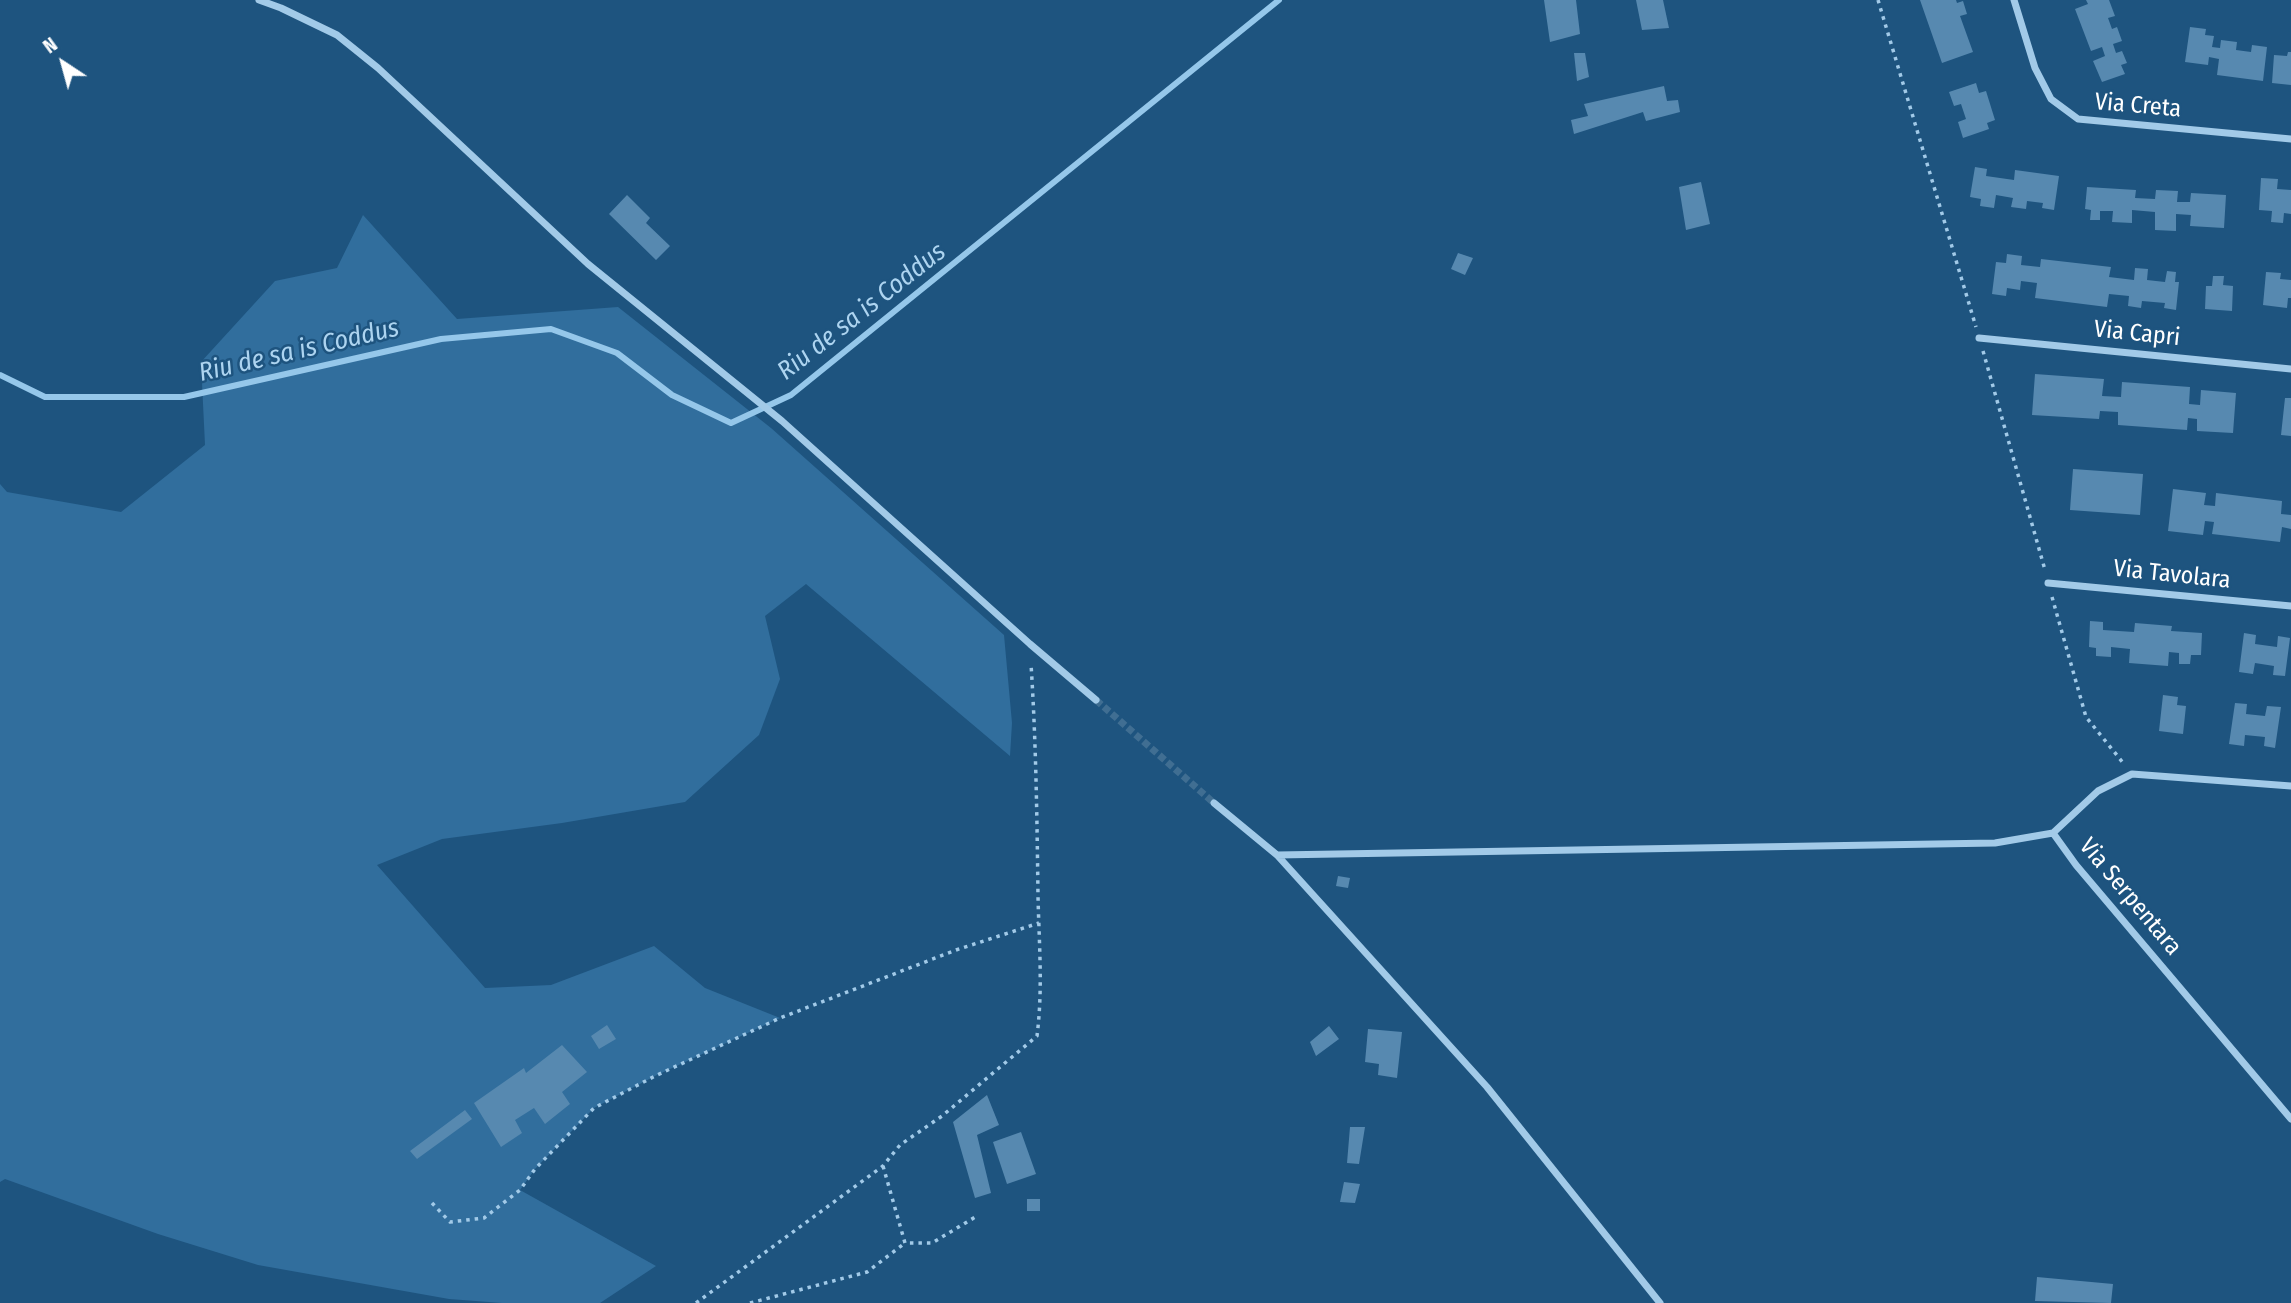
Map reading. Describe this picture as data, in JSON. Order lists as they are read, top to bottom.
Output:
{
  "streets": {
    "street": [
      "Via Creta",
      "Via Capri",
      "Via Tavolara",
      "Via Serpentara"
    ]
  },
  "water": ["Riu de sa is Coddus"],
  "north": "top left"
}
